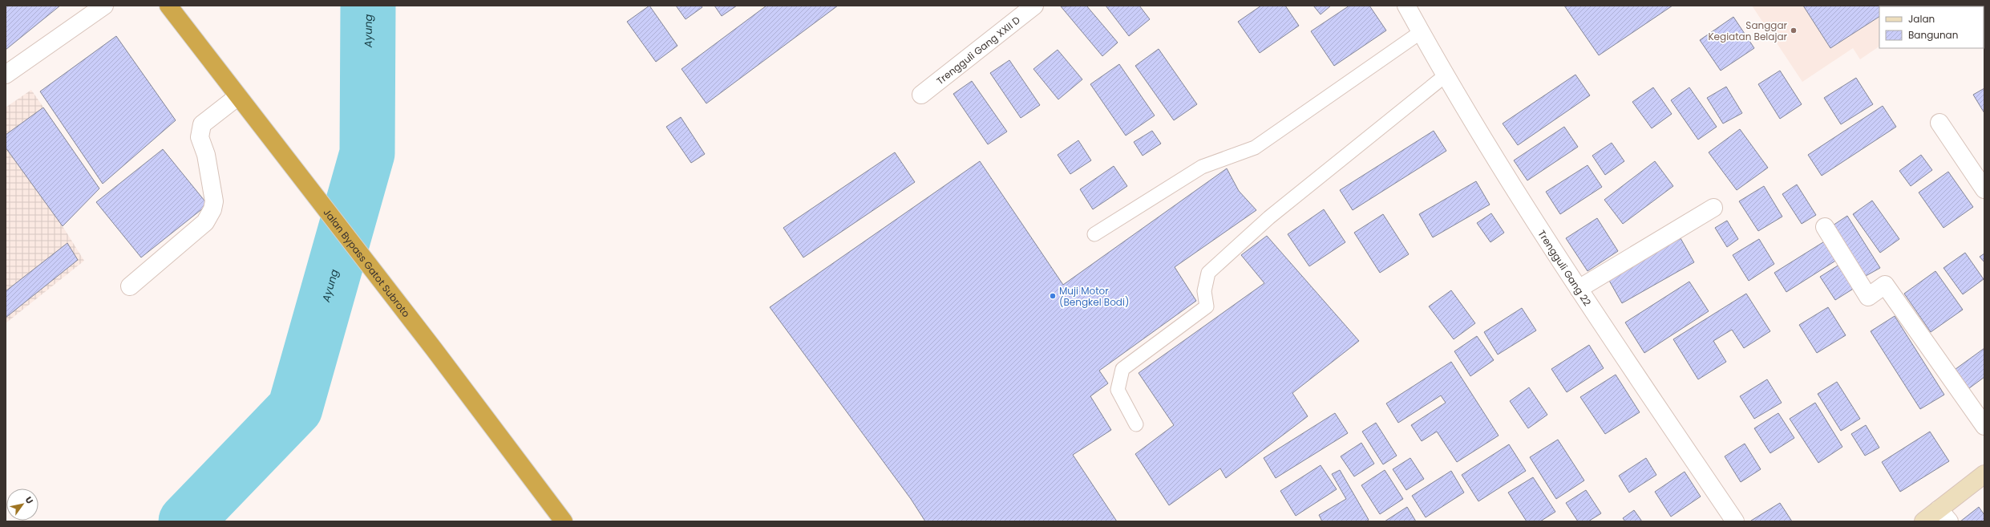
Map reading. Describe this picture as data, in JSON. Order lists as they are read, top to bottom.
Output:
{
  "streets": {
    "highway": ["Jalan Bypass Gatot Subroto"],
    "street": ["Trengguli Gang XXII D", "Trengguli Gang 22"]
  },
  "water": ["Ayung"],
  "places": ["Sanggar Kegiatan Belajar", "Muji Motor (Bengkel Bodi)"],
  "legend": ["Jalan", "Bangunan"],
  "north": "top right"
}
